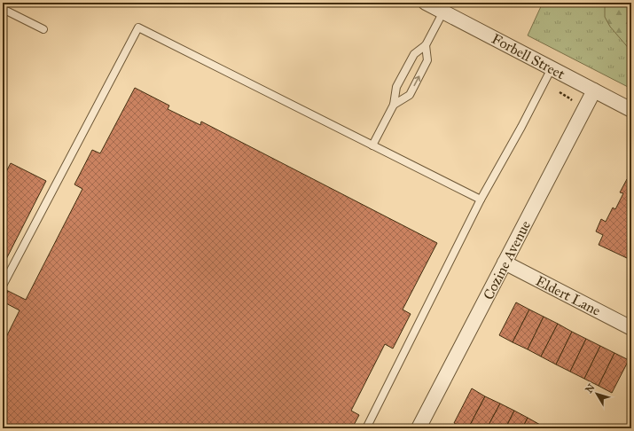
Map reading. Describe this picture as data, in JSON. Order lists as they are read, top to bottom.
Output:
{
  "streets": {
    "street": ["Forbell Street", "Cozine Avenue", "Eldert Lane"]
  },
  "crossings": [
    ["Forbell Street", "Cozine Avenue"],
    ["Cozine Avenue", "Eldert Lane"]
  ],
  "north": "top left"
}
